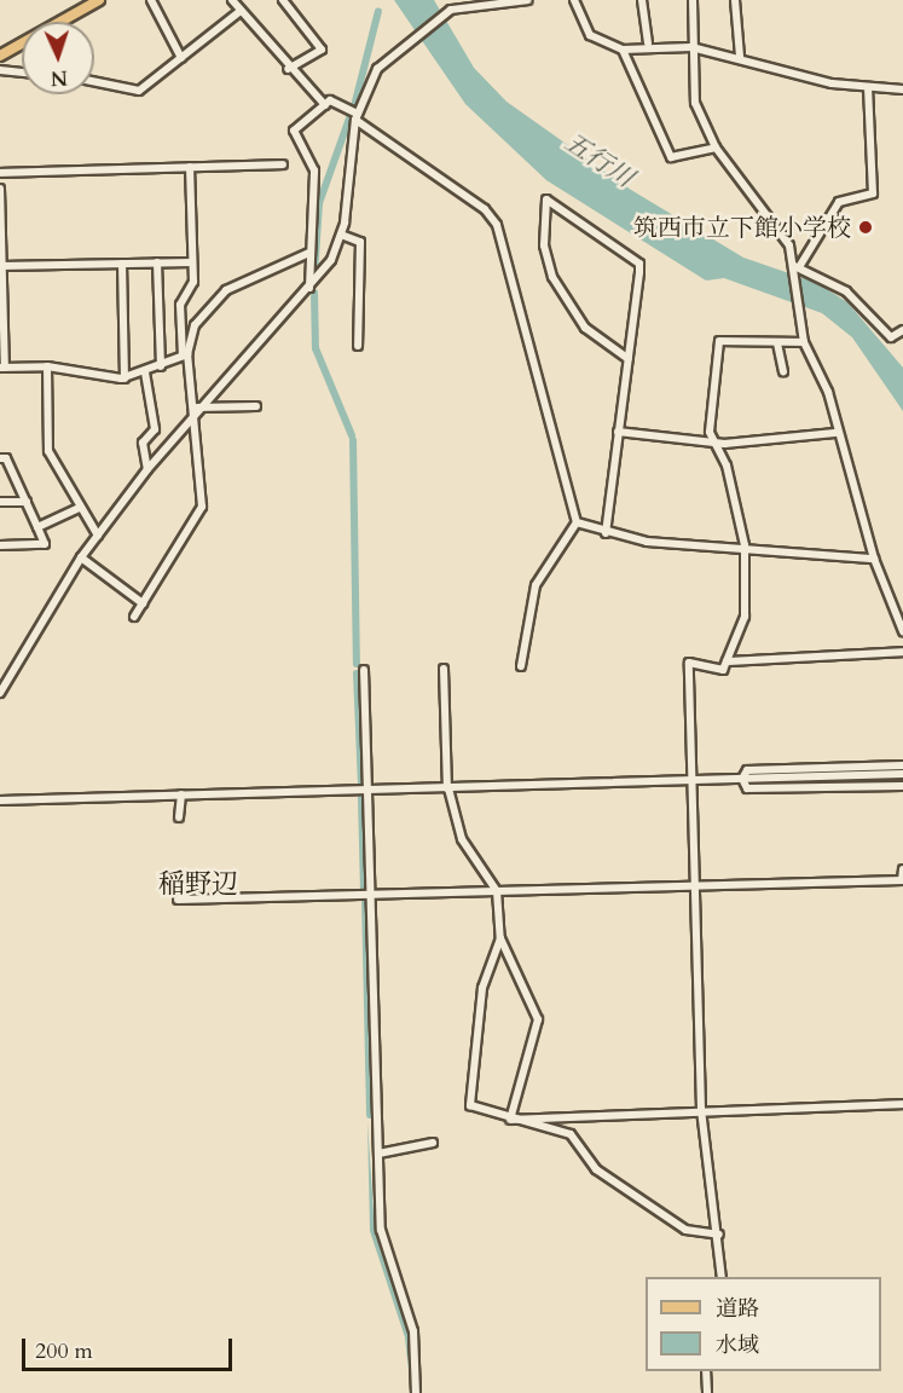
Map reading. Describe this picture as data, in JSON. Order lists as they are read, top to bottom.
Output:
{
  "districts": ["稲野辺"],
  "water": ["五行川"],
  "places": ["筑西市立下館小学校"],
  "legend": ["道路", "水域"],
  "scale_bar": "200 m",
  "north": "bottom"
}
